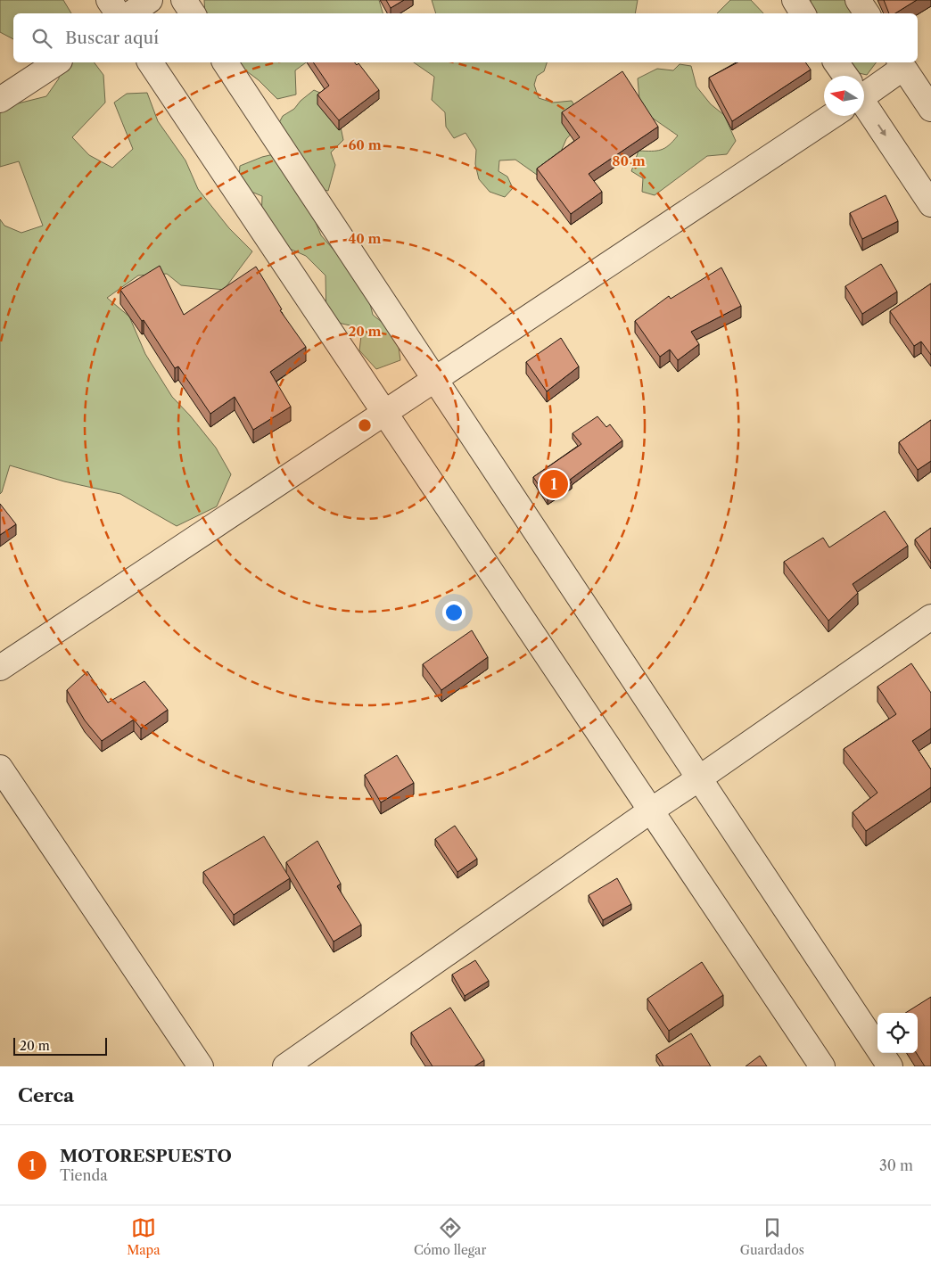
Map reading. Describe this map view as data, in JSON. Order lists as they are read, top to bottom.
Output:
{
  "scale_bar": "20 m",
  "north": "left",
  "page": {
    "search": "Buscar aquí",
    "pins": "1",
    "scale": "20 m",
    "heading": "Cerca",
    "list": [
      {
        "mark": "1",
        "name": "MOTORESPUESTO",
        "note": "Tienda",
        "value": "30 m"
      }
    ],
    "nav": ["Mapa", "Cómo llegar", "Guardados"]
  },
  "rings": [
    "60 m",
    "80 m",
    "40 m",
    "20 m"
  ]
}
